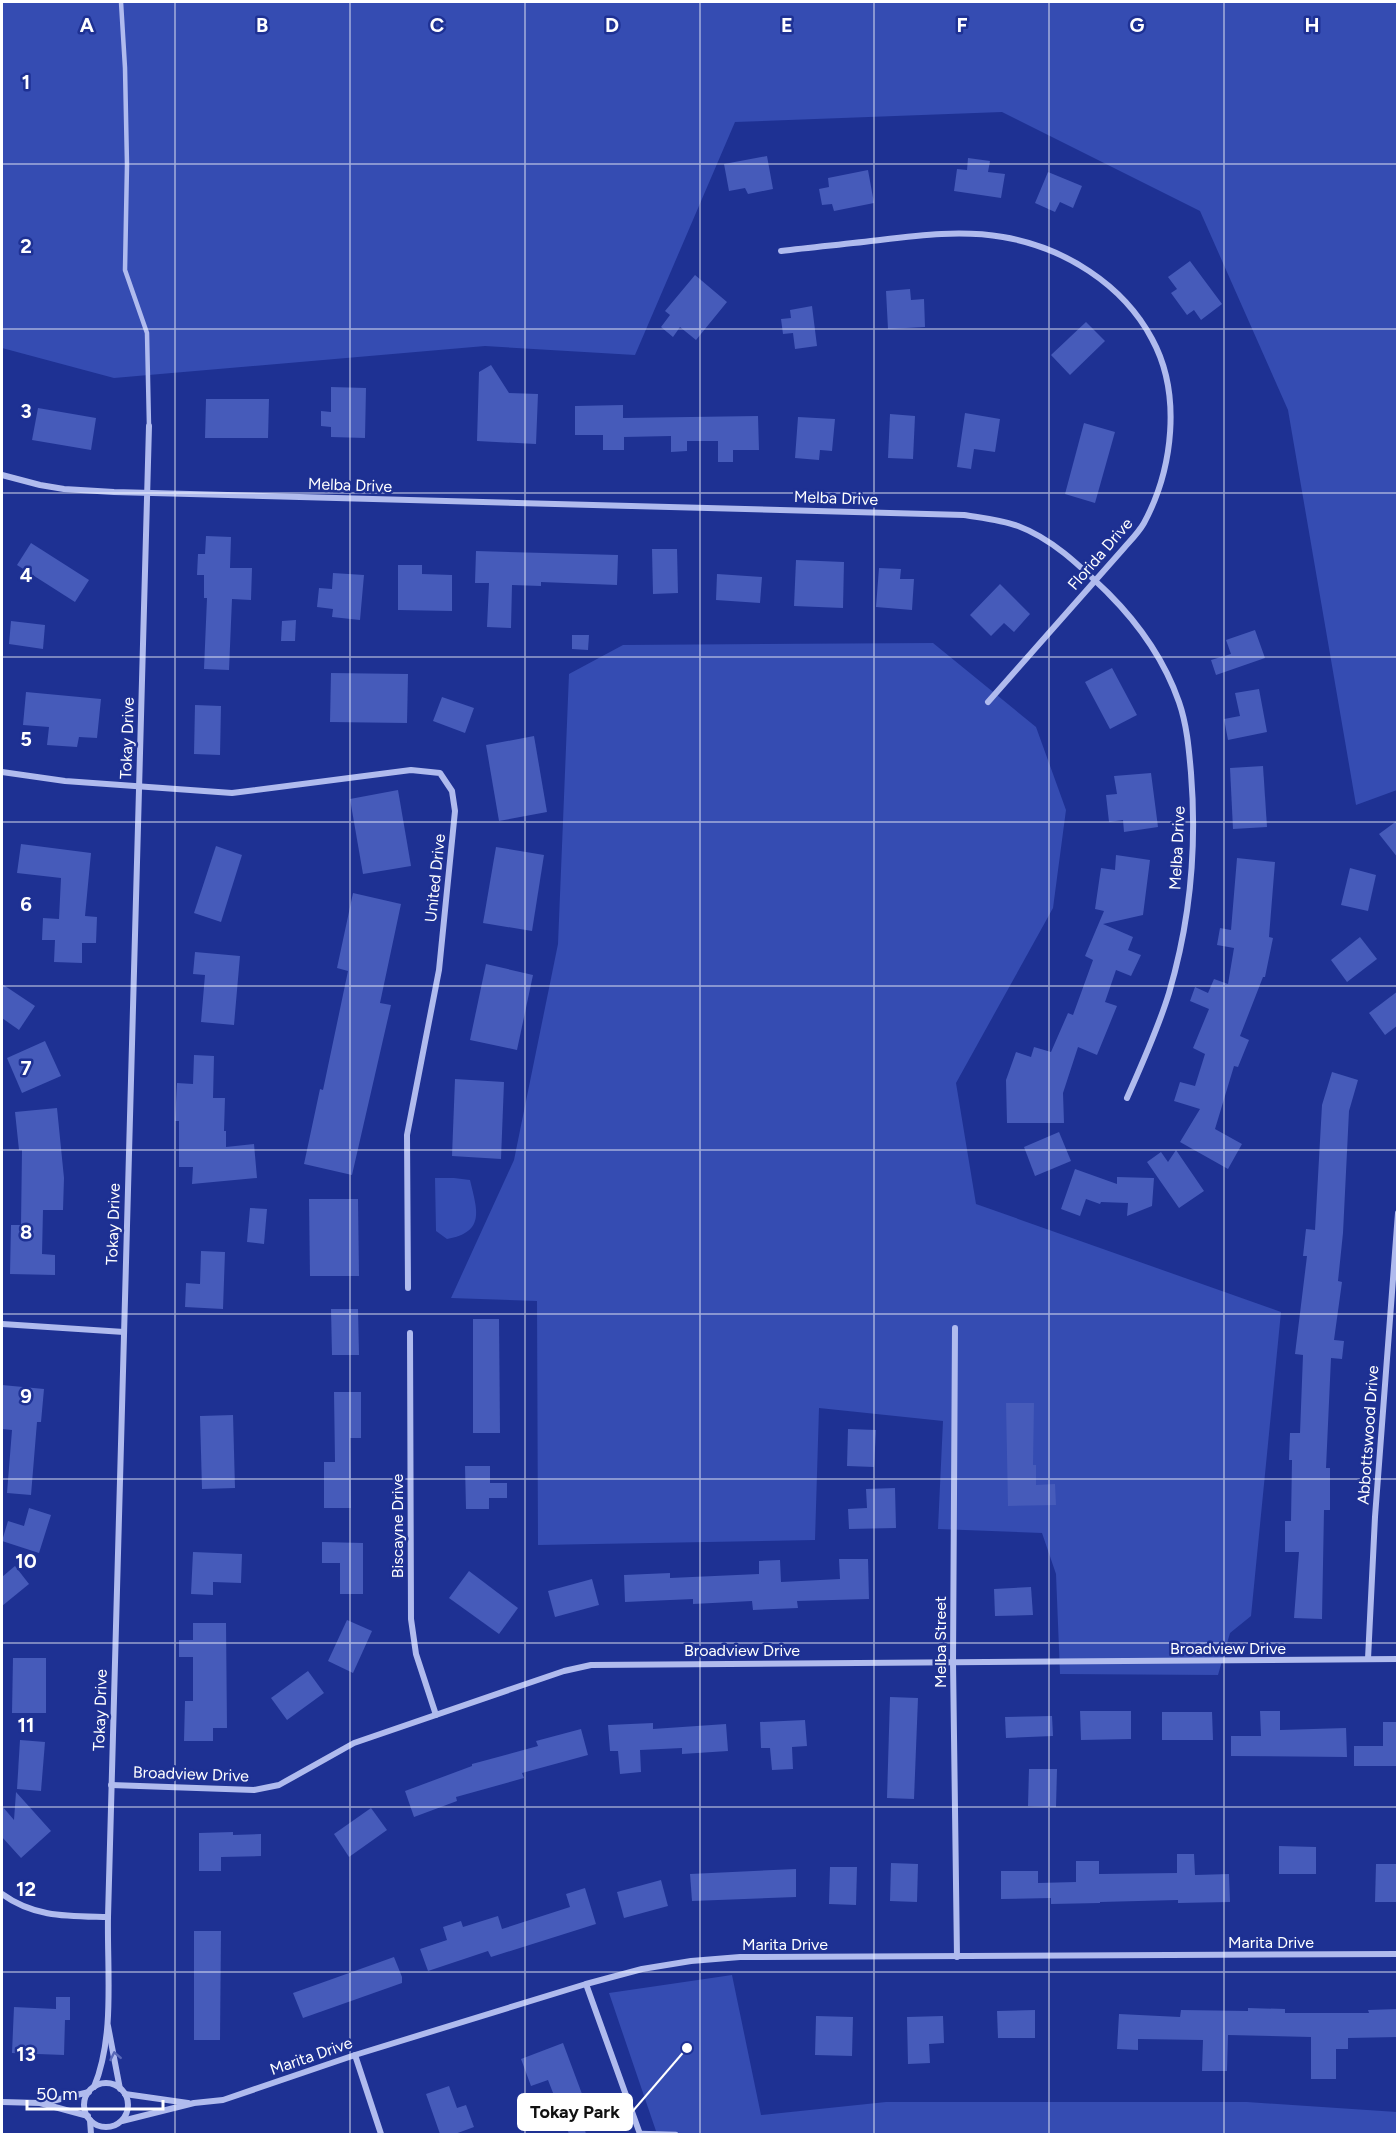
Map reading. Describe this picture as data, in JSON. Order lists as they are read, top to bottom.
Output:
{
  "streets": {
    "street": [
      "Melba Drive",
      "Florida Drive",
      "Tokay Drive",
      "United Drive",
      "Abbottswood Drive",
      "Biscayne Drive",
      "Melba Street",
      "Broadview Drive",
      "Marita Drive"
    ]
  },
  "crossings": [
    ["Melba Drive", "Florida Drive"],
    ["Melba Drive", "Tokay Drive"],
    ["Tokay Drive", "United Drive"],
    ["Tokay Drive", "Broadview Drive"],
    ["Tokay Drive", "Marita Drive"],
    ["Abbottswood Drive", "Broadview Drive"],
    ["Biscayne Drive", "Broadview Drive"],
    ["Melba Street", "Broadview Drive"],
    ["Melba Street", "Marita Drive"]
  ],
  "places": ["Tokay Park"],
  "scale_bar": "50 m",
  "grid": {
    "columns": [
      "A",
      "B",
      "C",
      "D",
      "E",
      "F",
      "G",
      "H"
    ],
    "rows": [
      "1",
      "2",
      "3",
      "4",
      "5",
      "6",
      "7",
      "8",
      "9",
      "10",
      "11",
      "12",
      "13"
    ]
  }
}
